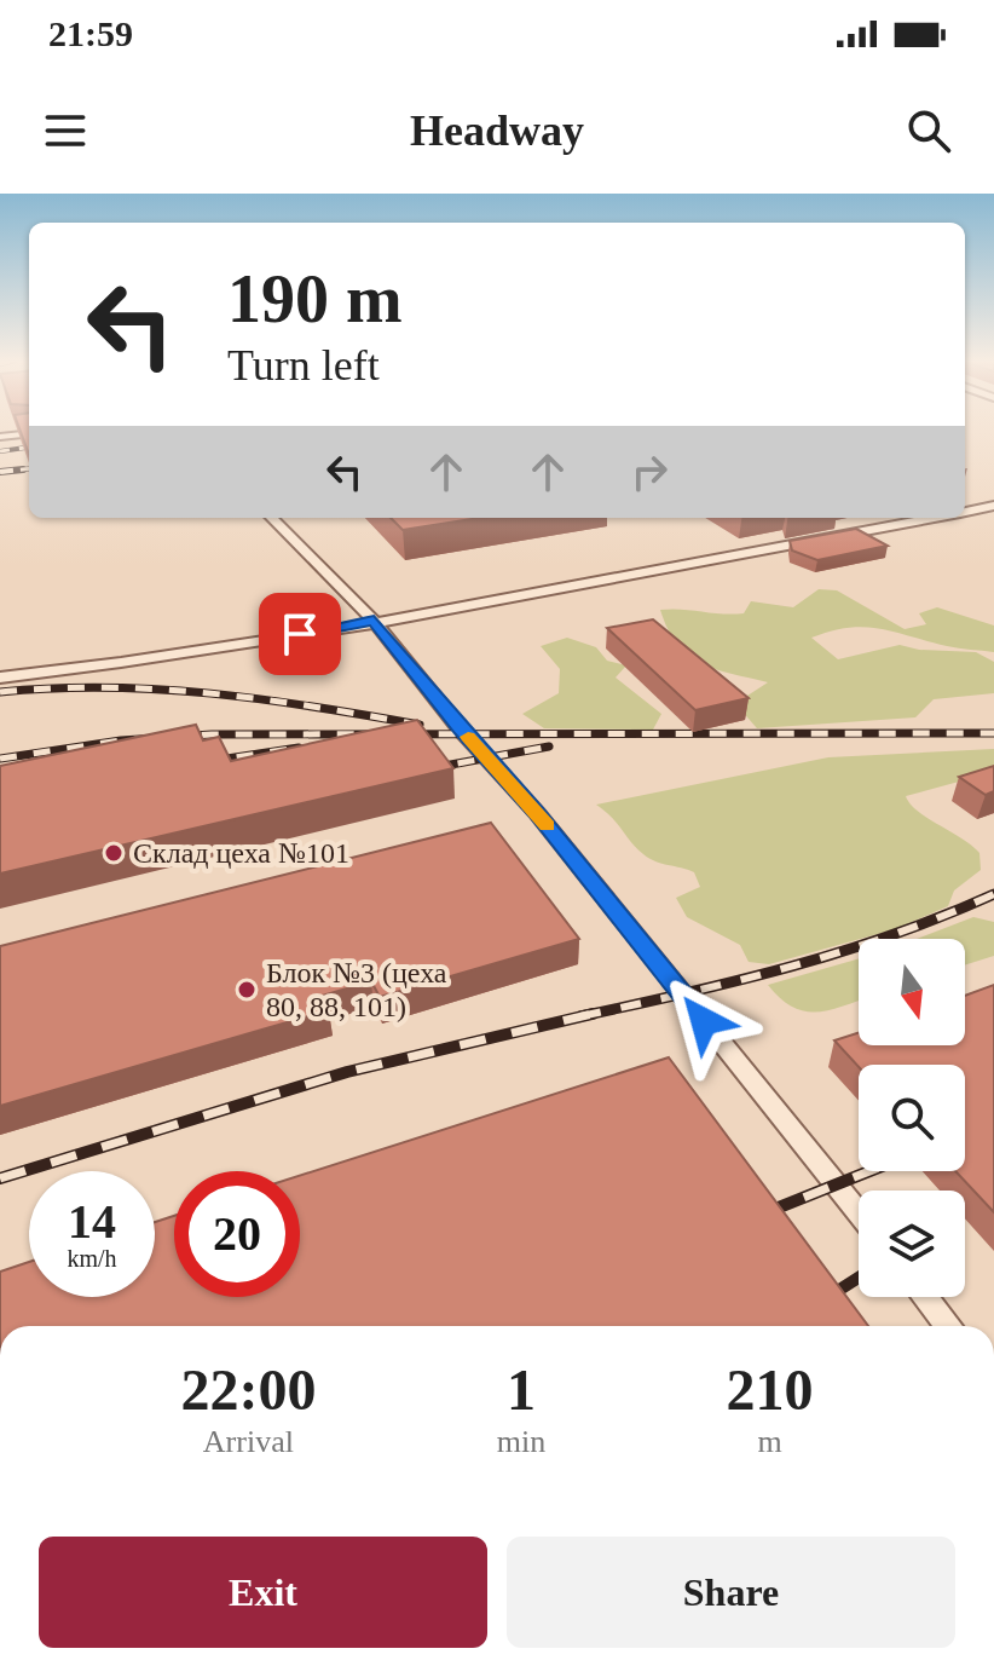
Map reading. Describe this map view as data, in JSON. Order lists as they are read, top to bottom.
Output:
{
  "places": ["Склад цеха №101", "Блок №3 (цеха 80, 88, 101)"],
  "north": "bottom",
  "page": {
    "status": "21:59",
    "header": "Headway",
    "turn": ["190 m", "Turn left"],
    "speed": "14 km/h",
    "limit": "20",
    "eta": [
      "22:00",
      "Arrival",
      "1",
      "min",
      "210",
      "m"
    ],
    "buttons": ["Exit", "Share"]
  }
}
